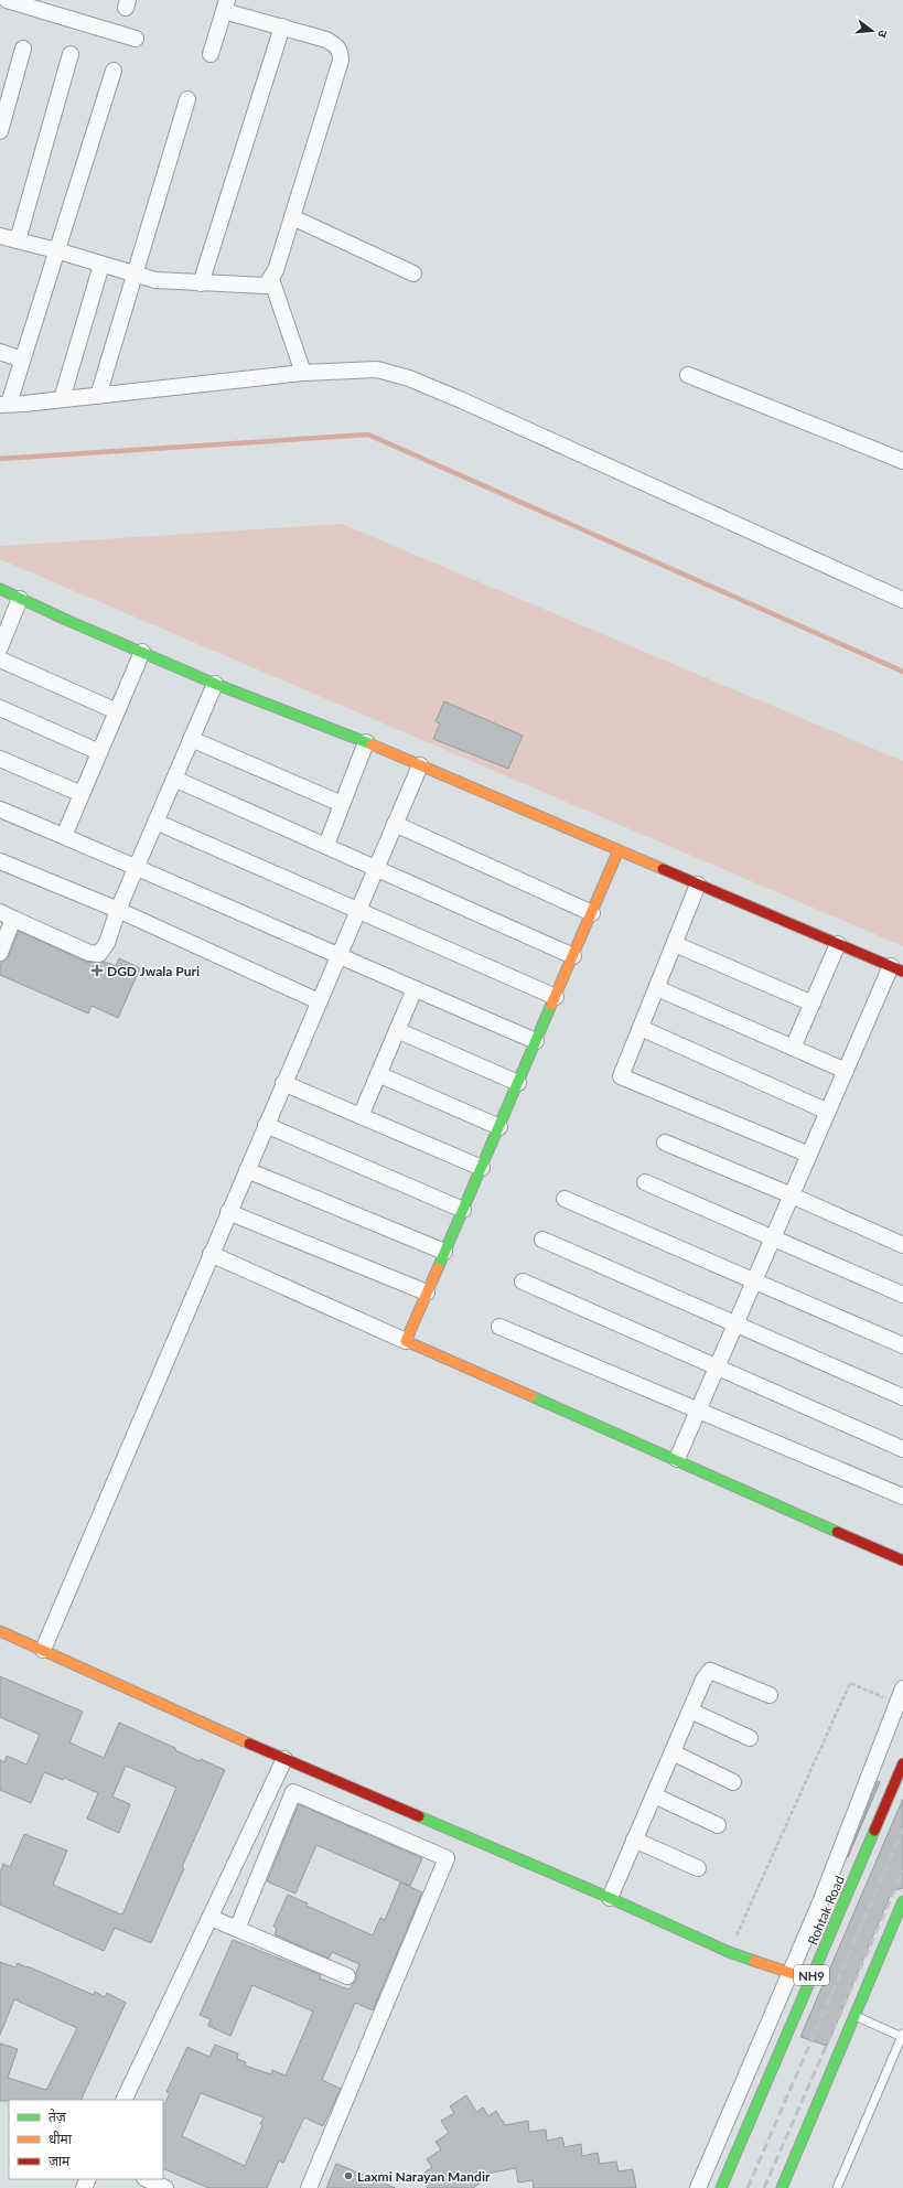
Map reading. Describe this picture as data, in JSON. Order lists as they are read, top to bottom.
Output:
{
  "streets": {
    "main road": ["Rohtak Road", "NH9"]
  },
  "places": {
    "health": ["DGD Jwala Puri"],
    "other": ["Laxmi Narayan Mandir"]
  },
  "legend": ["तेज़", "धीमा", "जाम"],
  "north": "right"
}
